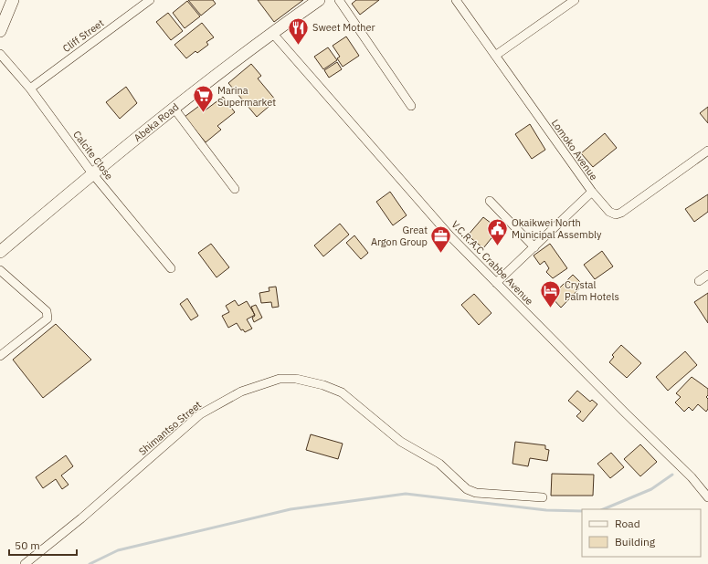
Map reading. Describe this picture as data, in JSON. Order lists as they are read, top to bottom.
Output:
{
  "streets": {
    "street": [
      "Cliff Street",
      "Abeka Road",
      "Lomoko Avenue",
      "Calcite Close",
      "V.C.R.A.C Crabbe Avenue",
      "Shimantso Street"
    ]
  },
  "crossings": [
    ["Cliff Street", "Calcite Close"],
    ["Abeka Road", "Calcite Close"],
    ["Abeka Road", "V.C.R.A.C Crabbe Avenue"]
  ],
  "places": {
    "restaurant": ["Sweet Mother"],
    "supermarket": ["Marina Supermarket"],
    "public building": ["Okaikwei North Municipal Assembly"],
    "office": ["Great Argon Group"],
    "hotel": ["Crystal Palm Hotels"]
  },
  "legend": ["Road", "Building"],
  "scale_bar": "50 m"
}
